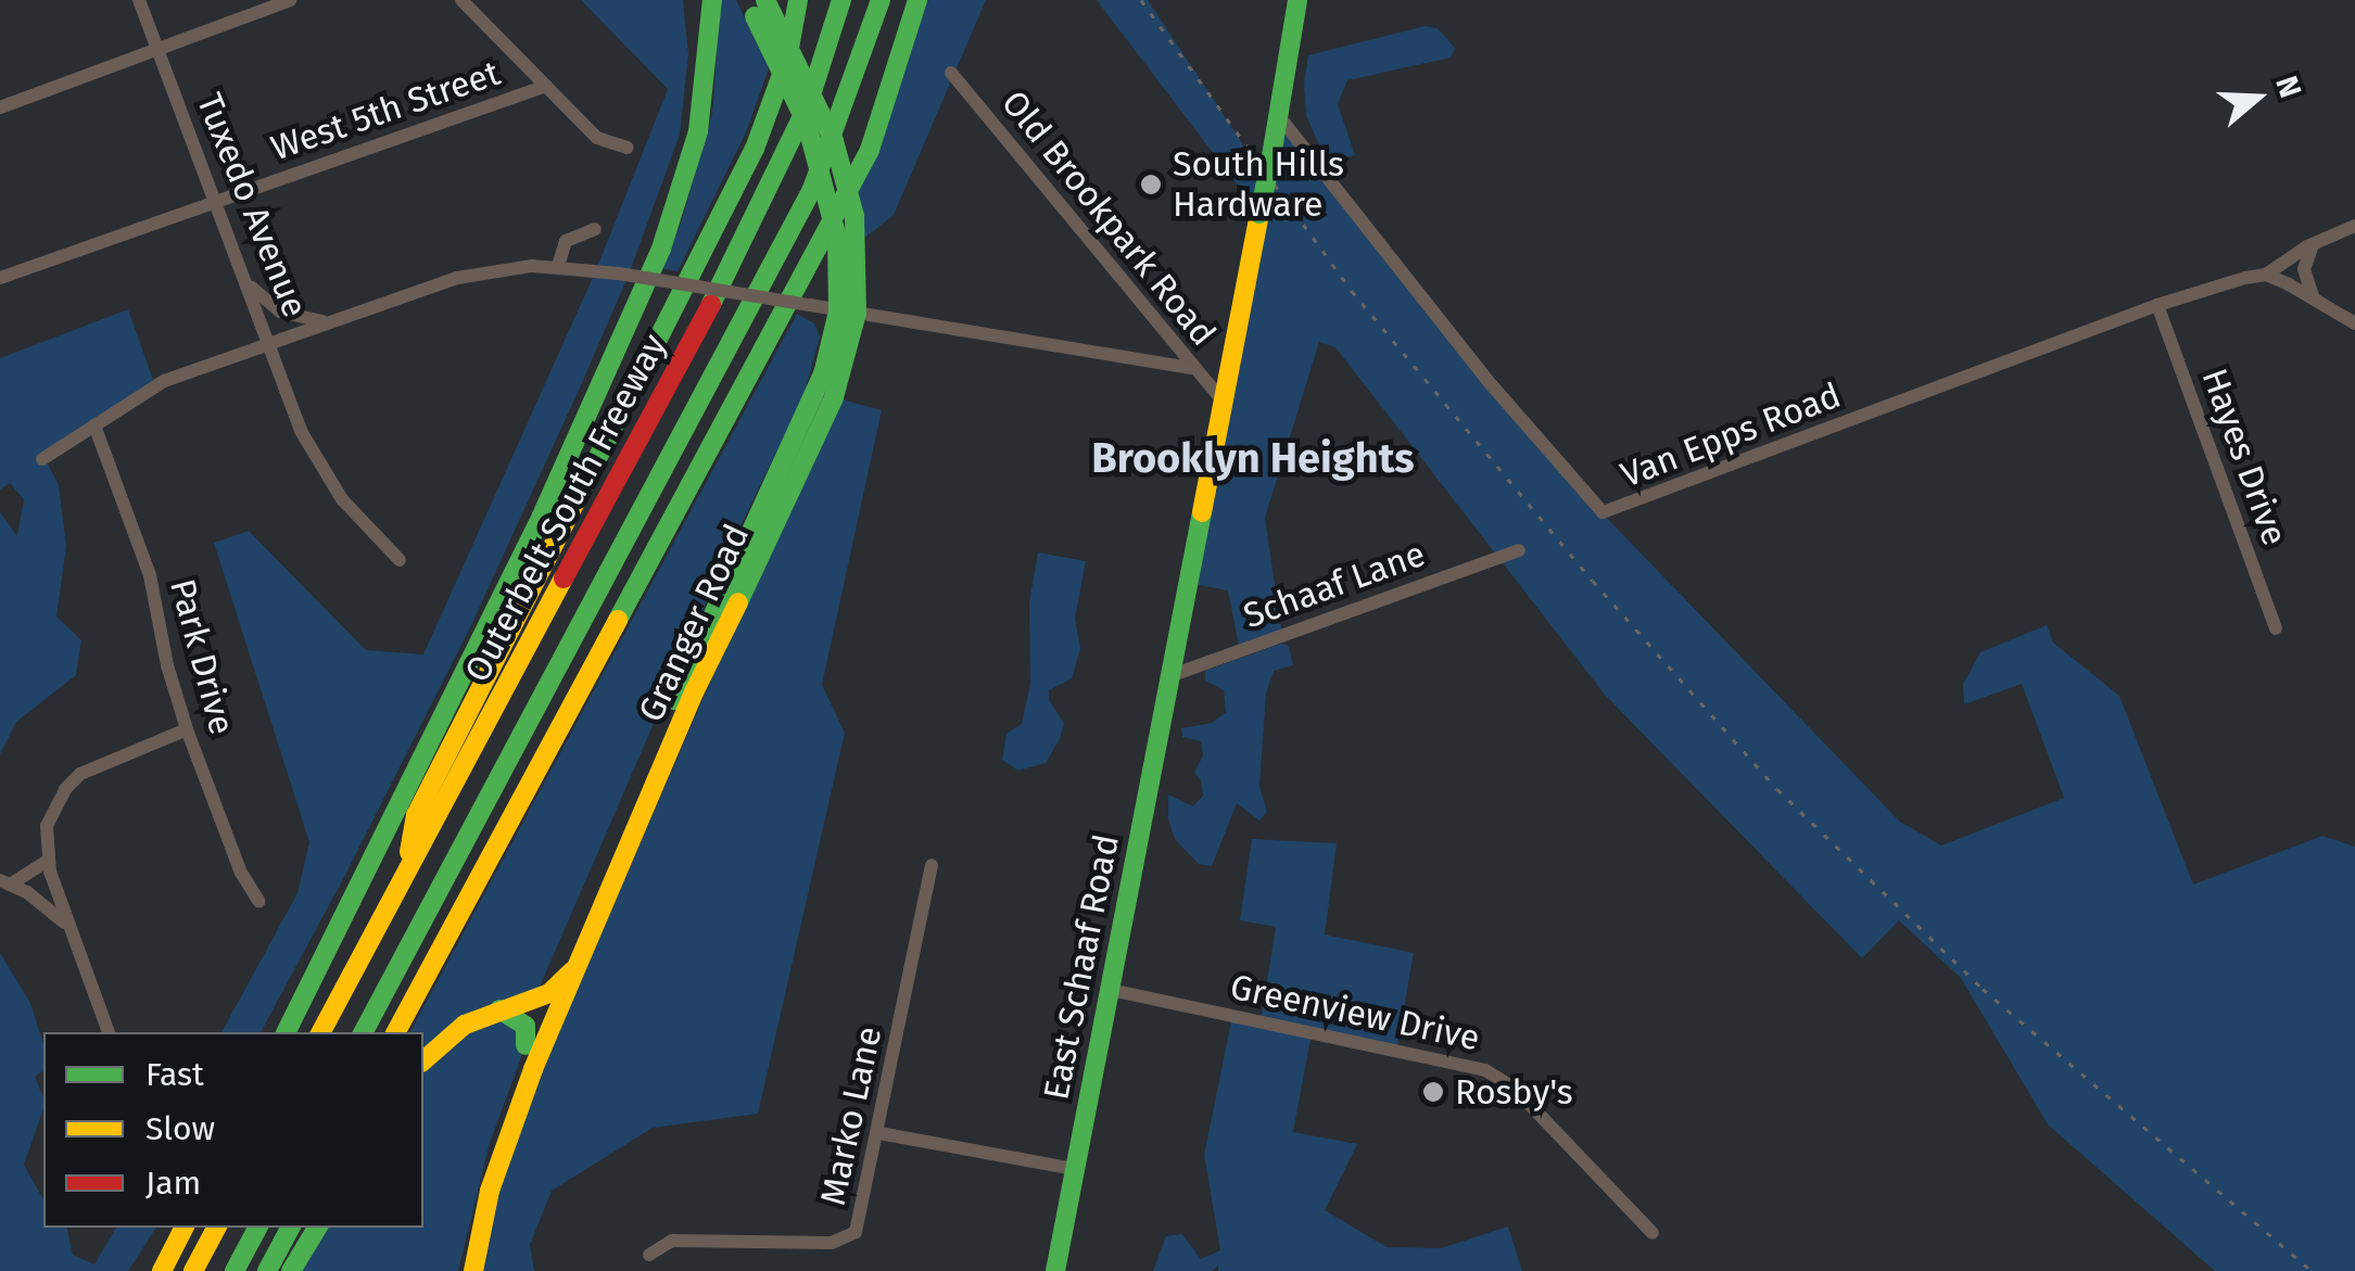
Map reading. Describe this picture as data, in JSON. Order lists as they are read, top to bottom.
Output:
{
  "streets": {
    "main road": ["Outerbelt South Freeway", "Granger Road", "East Schaaf Road"],
    "street": [
      "West 5th Street",
      "Tuxedo Avenue",
      "Old Brookpark Road",
      "Van Epps Road",
      "Hayes Drive",
      "Schaaf Lane",
      "Park Drive",
      "Greenview Drive",
      "Marko Lane"
    ]
  },
  "crossings": [
    ["West 5th Street", "Tuxedo Avenue"],
    ["Tuxedo Avenue", "Old Brookpark Road"],
    ["Tuxedo Avenue", "Granger Road"],
    ["Old Brookpark Road", "East Schaaf Road"],
    ["Van Epps Road", "Hayes Drive"],
    ["Van Epps Road", "East Schaaf Road"],
    ["Schaaf Lane", "East Schaaf Road"],
    ["East Schaaf Road", "Greenview Drive"]
  ],
  "districts": ["Brooklyn Heights"],
  "places": ["South Hills Hardware", "Rosby's"],
  "legend": ["Fast", "Slow", "Jam"],
  "north": "right"
}
